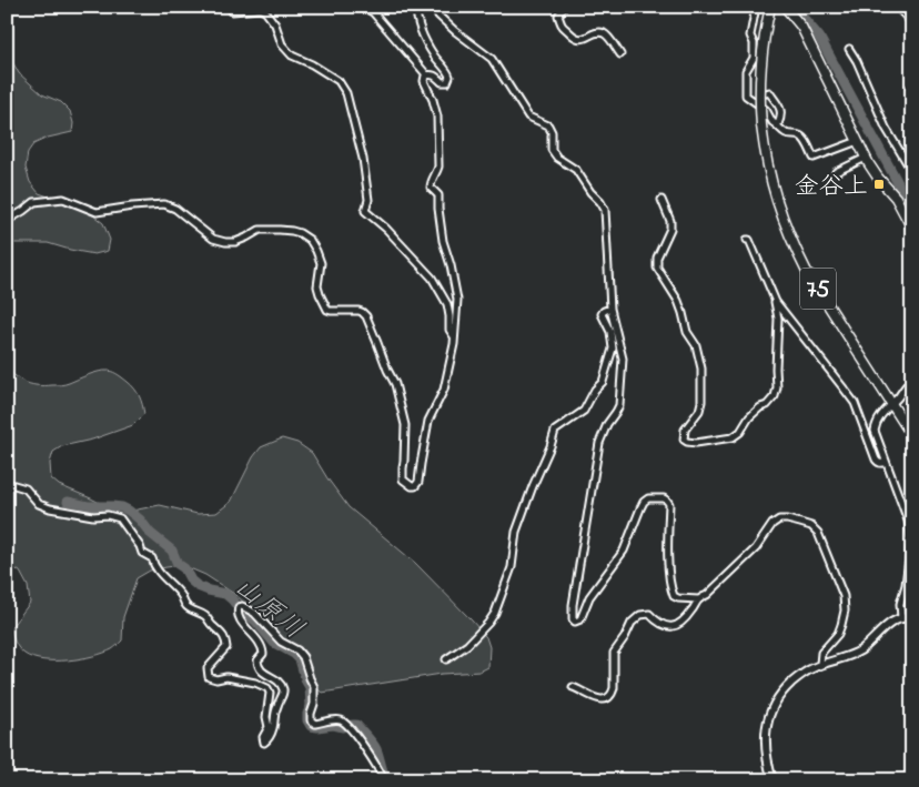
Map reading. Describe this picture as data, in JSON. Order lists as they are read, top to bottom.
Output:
{
  "streets": {
    "main road": ["75"]
  },
  "water": ["山原川"],
  "places": {
    "transit": ["金谷上"]
  }
}
